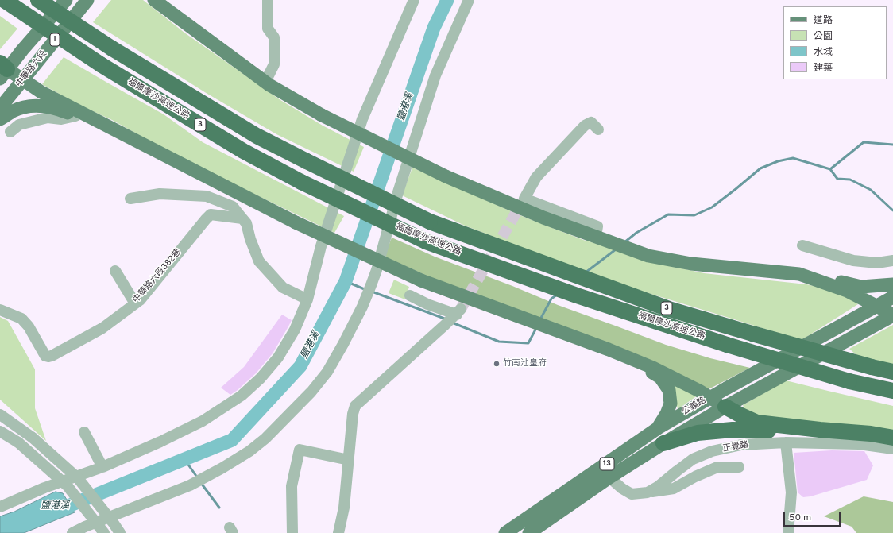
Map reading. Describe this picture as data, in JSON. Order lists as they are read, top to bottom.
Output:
{
  "streets": {
    "highway": ["福爾摩沙高速公路", "3"],
    "main road": [
      "1",
      "中華路六段",
      "公義路",
      "13"
    ],
    "street": ["中華路六段382巷", "正覺路"]
  },
  "crossings": [
    ["公義路", "正覺路"]
  ],
  "water": ["鹽港溪"],
  "places": ["竹南池皇府"],
  "legend": [
    "道路",
    "公園",
    "水域",
    "建築"
  ],
  "scale_bar": "50 m"
}
